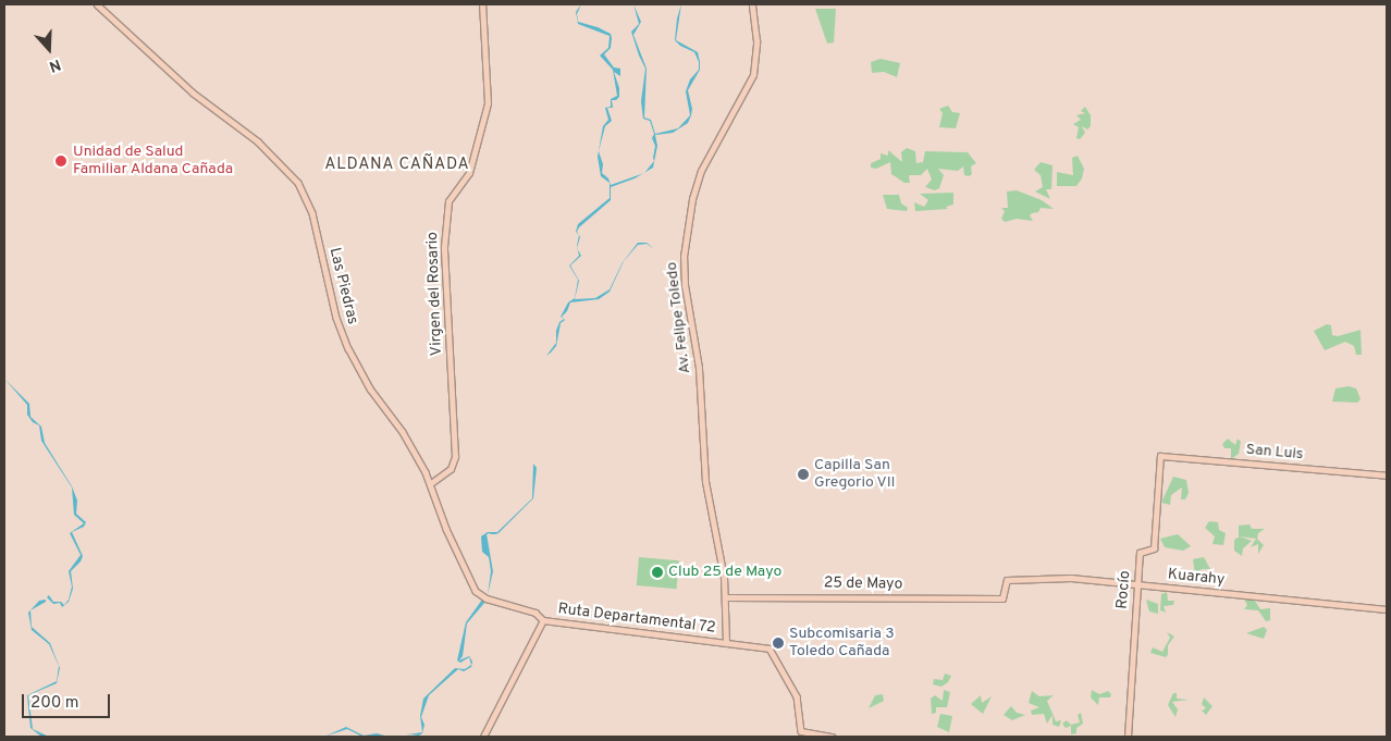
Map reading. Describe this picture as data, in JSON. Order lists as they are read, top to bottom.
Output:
{
  "streets": {
    "street": [
      "Las Piedras",
      "Virgen del Rosario",
      "Av. Felipe Toledo",
      "San Luis",
      "Kuarahy",
      "25 de Mayo",
      "Rocío",
      "Ruta Departamental 72"
    ]
  },
  "crossings": [
    ["Las Piedras", "Virgen del Rosario"],
    ["Las Piedras", "Ruta Departamental 72"],
    ["Av. Felipe Toledo", "25 de Mayo"],
    ["Av. Felipe Toledo", "Ruta Departamental 72"],
    ["San Luis", "Rocío"],
    ["Kuarahy", "25 de Mayo"],
    ["Kuarahy", "Rocío"]
  ],
  "districts": ["ALDANA CAÑADA"],
  "places": [
    "Unidad de Salud Familiar Aldana Cañada",
    "Capilla San Gregorio VII",
    "Club 25 de Mayo",
    "Subcomisaria 3 Toledo Cañada"
  ],
  "scale_bar": "200 m",
  "north": "bottom"
}
